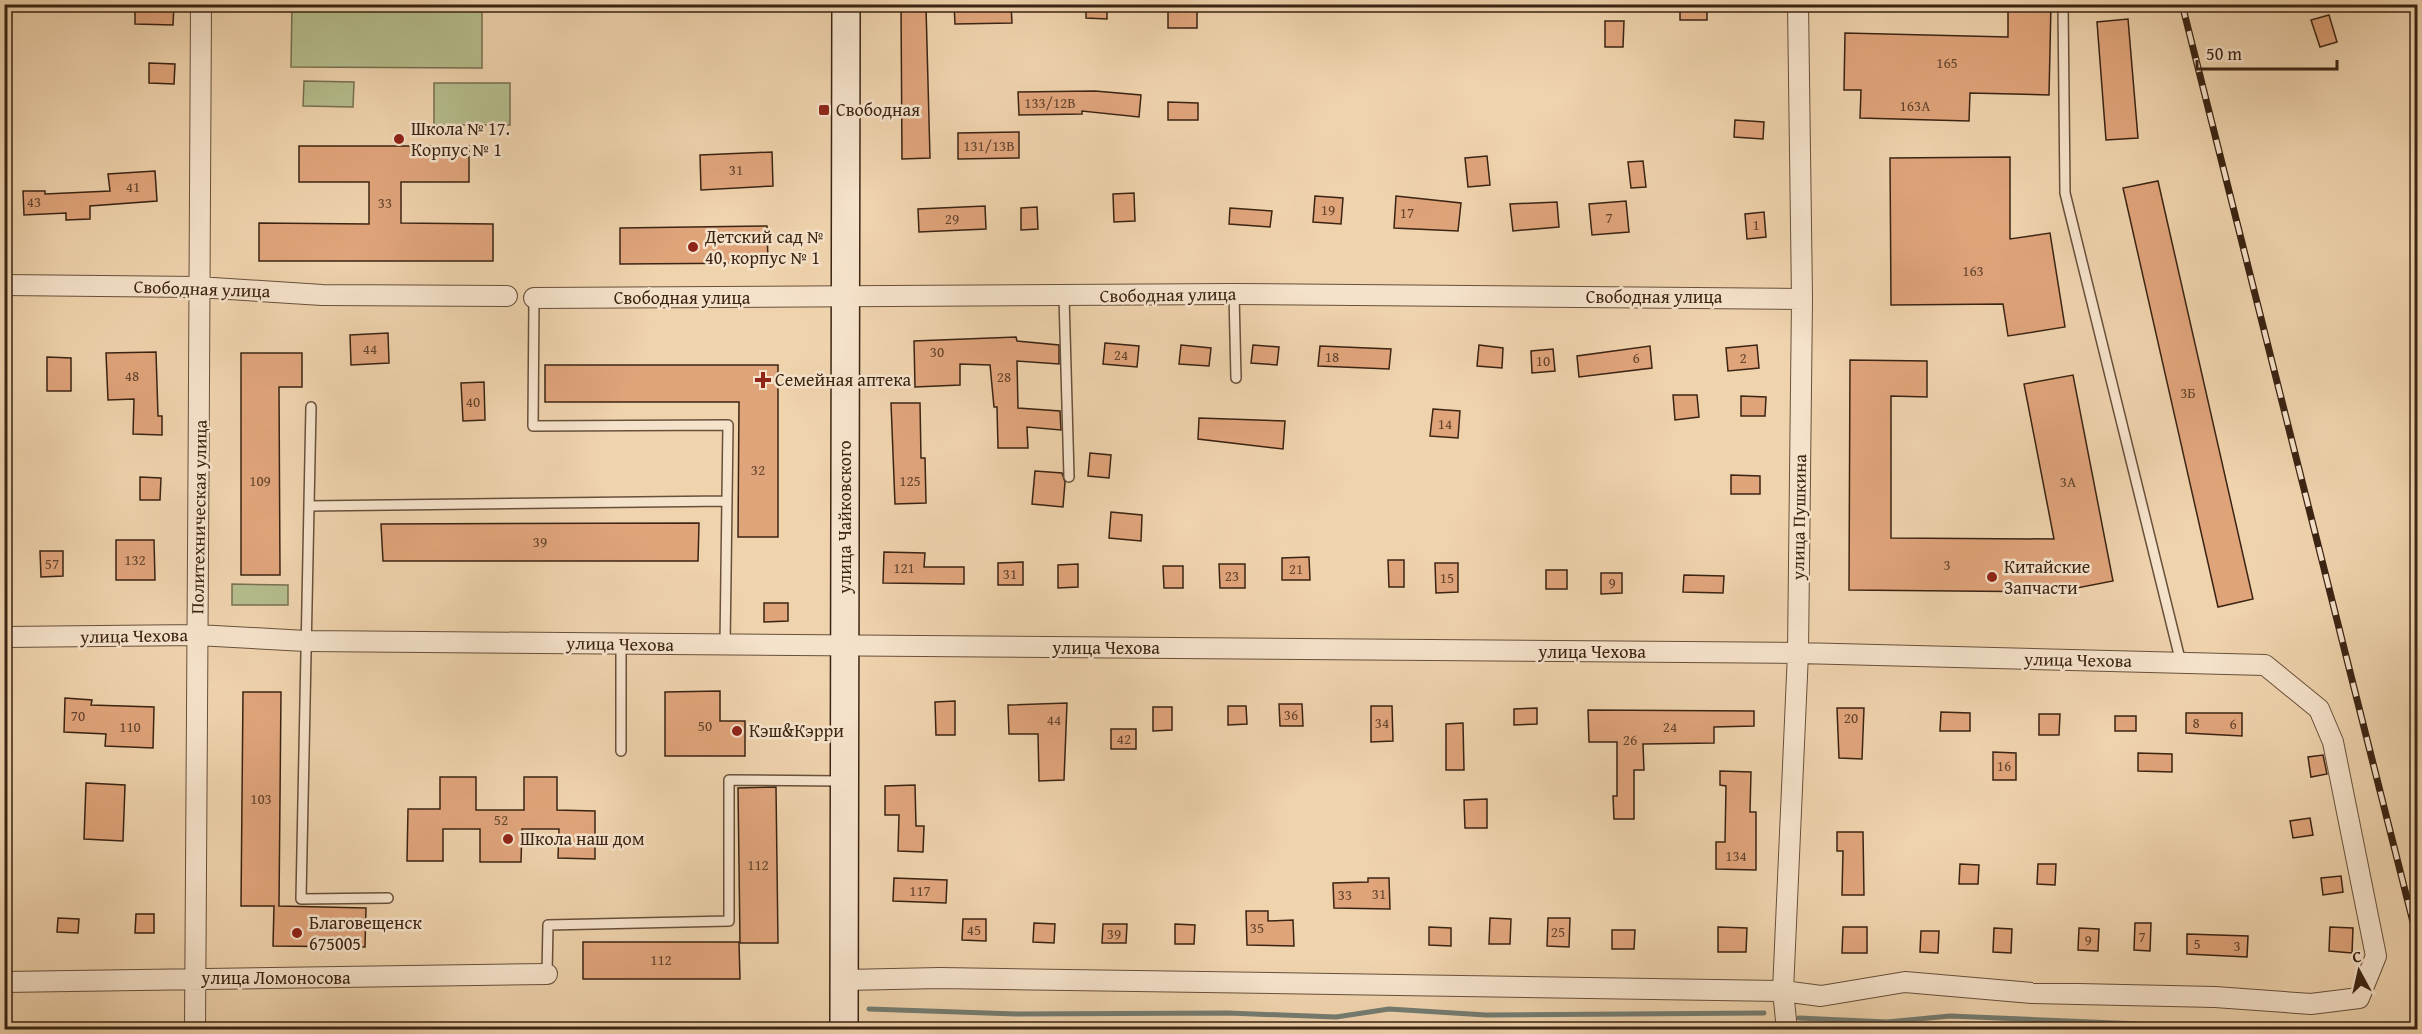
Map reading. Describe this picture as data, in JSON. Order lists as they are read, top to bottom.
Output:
{
  "streets": {
    "main road": ["улица Чайковского"],
    "street": [
      "Свободная улица",
      "Политехническая улица",
      "улица Пушкина",
      "улица Чехова",
      "улица Ломоносова"
    ]
  },
  "crossings": [
    ["Свободная улица", "Политехническая улица"],
    ["Свободная улица", "улица Чайковского"],
    ["Свободная улица", "улица Пушкина"],
    ["Политехническая улица", "улица Чехова"],
    ["Политехническая улица", "улица Ломоносова"],
    ["улица Чайковского", "улица Чехова"],
    ["улица Пушкина", "улица Чехова"]
  ],
  "places": {
    "transit": ["Свободная"],
    "other": [
      "Школа № 17. Корпус № 1",
      "Детский сад № 40, корпус № 1",
      "Китайские Запчасти",
      "Кэш&Кэрри",
      "Школа наш дом",
      "Благовещенск 675005"
    ],
    "health": ["Семейная аптека"]
  },
  "house_numbers": [
    "165",
    "133/12В",
    "163А",
    "131/13В",
    "31",
    "41",
    "43",
    "33",
    "19",
    "17",
    "7",
    "29",
    "1",
    "163",
    "44",
    "30",
    "24",
    "18",
    "6",
    "2",
    "10",
    "48",
    "28",
    "3Б",
    "40",
    "14",
    "32",
    "109",
    "125",
    "3А",
    "39",
    "132",
    "57",
    "3",
    "121",
    "21",
    "31",
    "23",
    "15",
    "9",
    "36",
    "70",
    "20",
    "44",
    "34",
    "8",
    "6",
    "50",
    "110",
    "24",
    "42",
    "26",
    "16",
    "103",
    "52",
    "134",
    "112",
    "117",
    "31",
    "33",
    "35",
    "45",
    "25",
    "39",
    "7",
    "9",
    "5",
    "3",
    "112"
  ],
  "scale_bar": "50 m",
  "north": "top"
}
